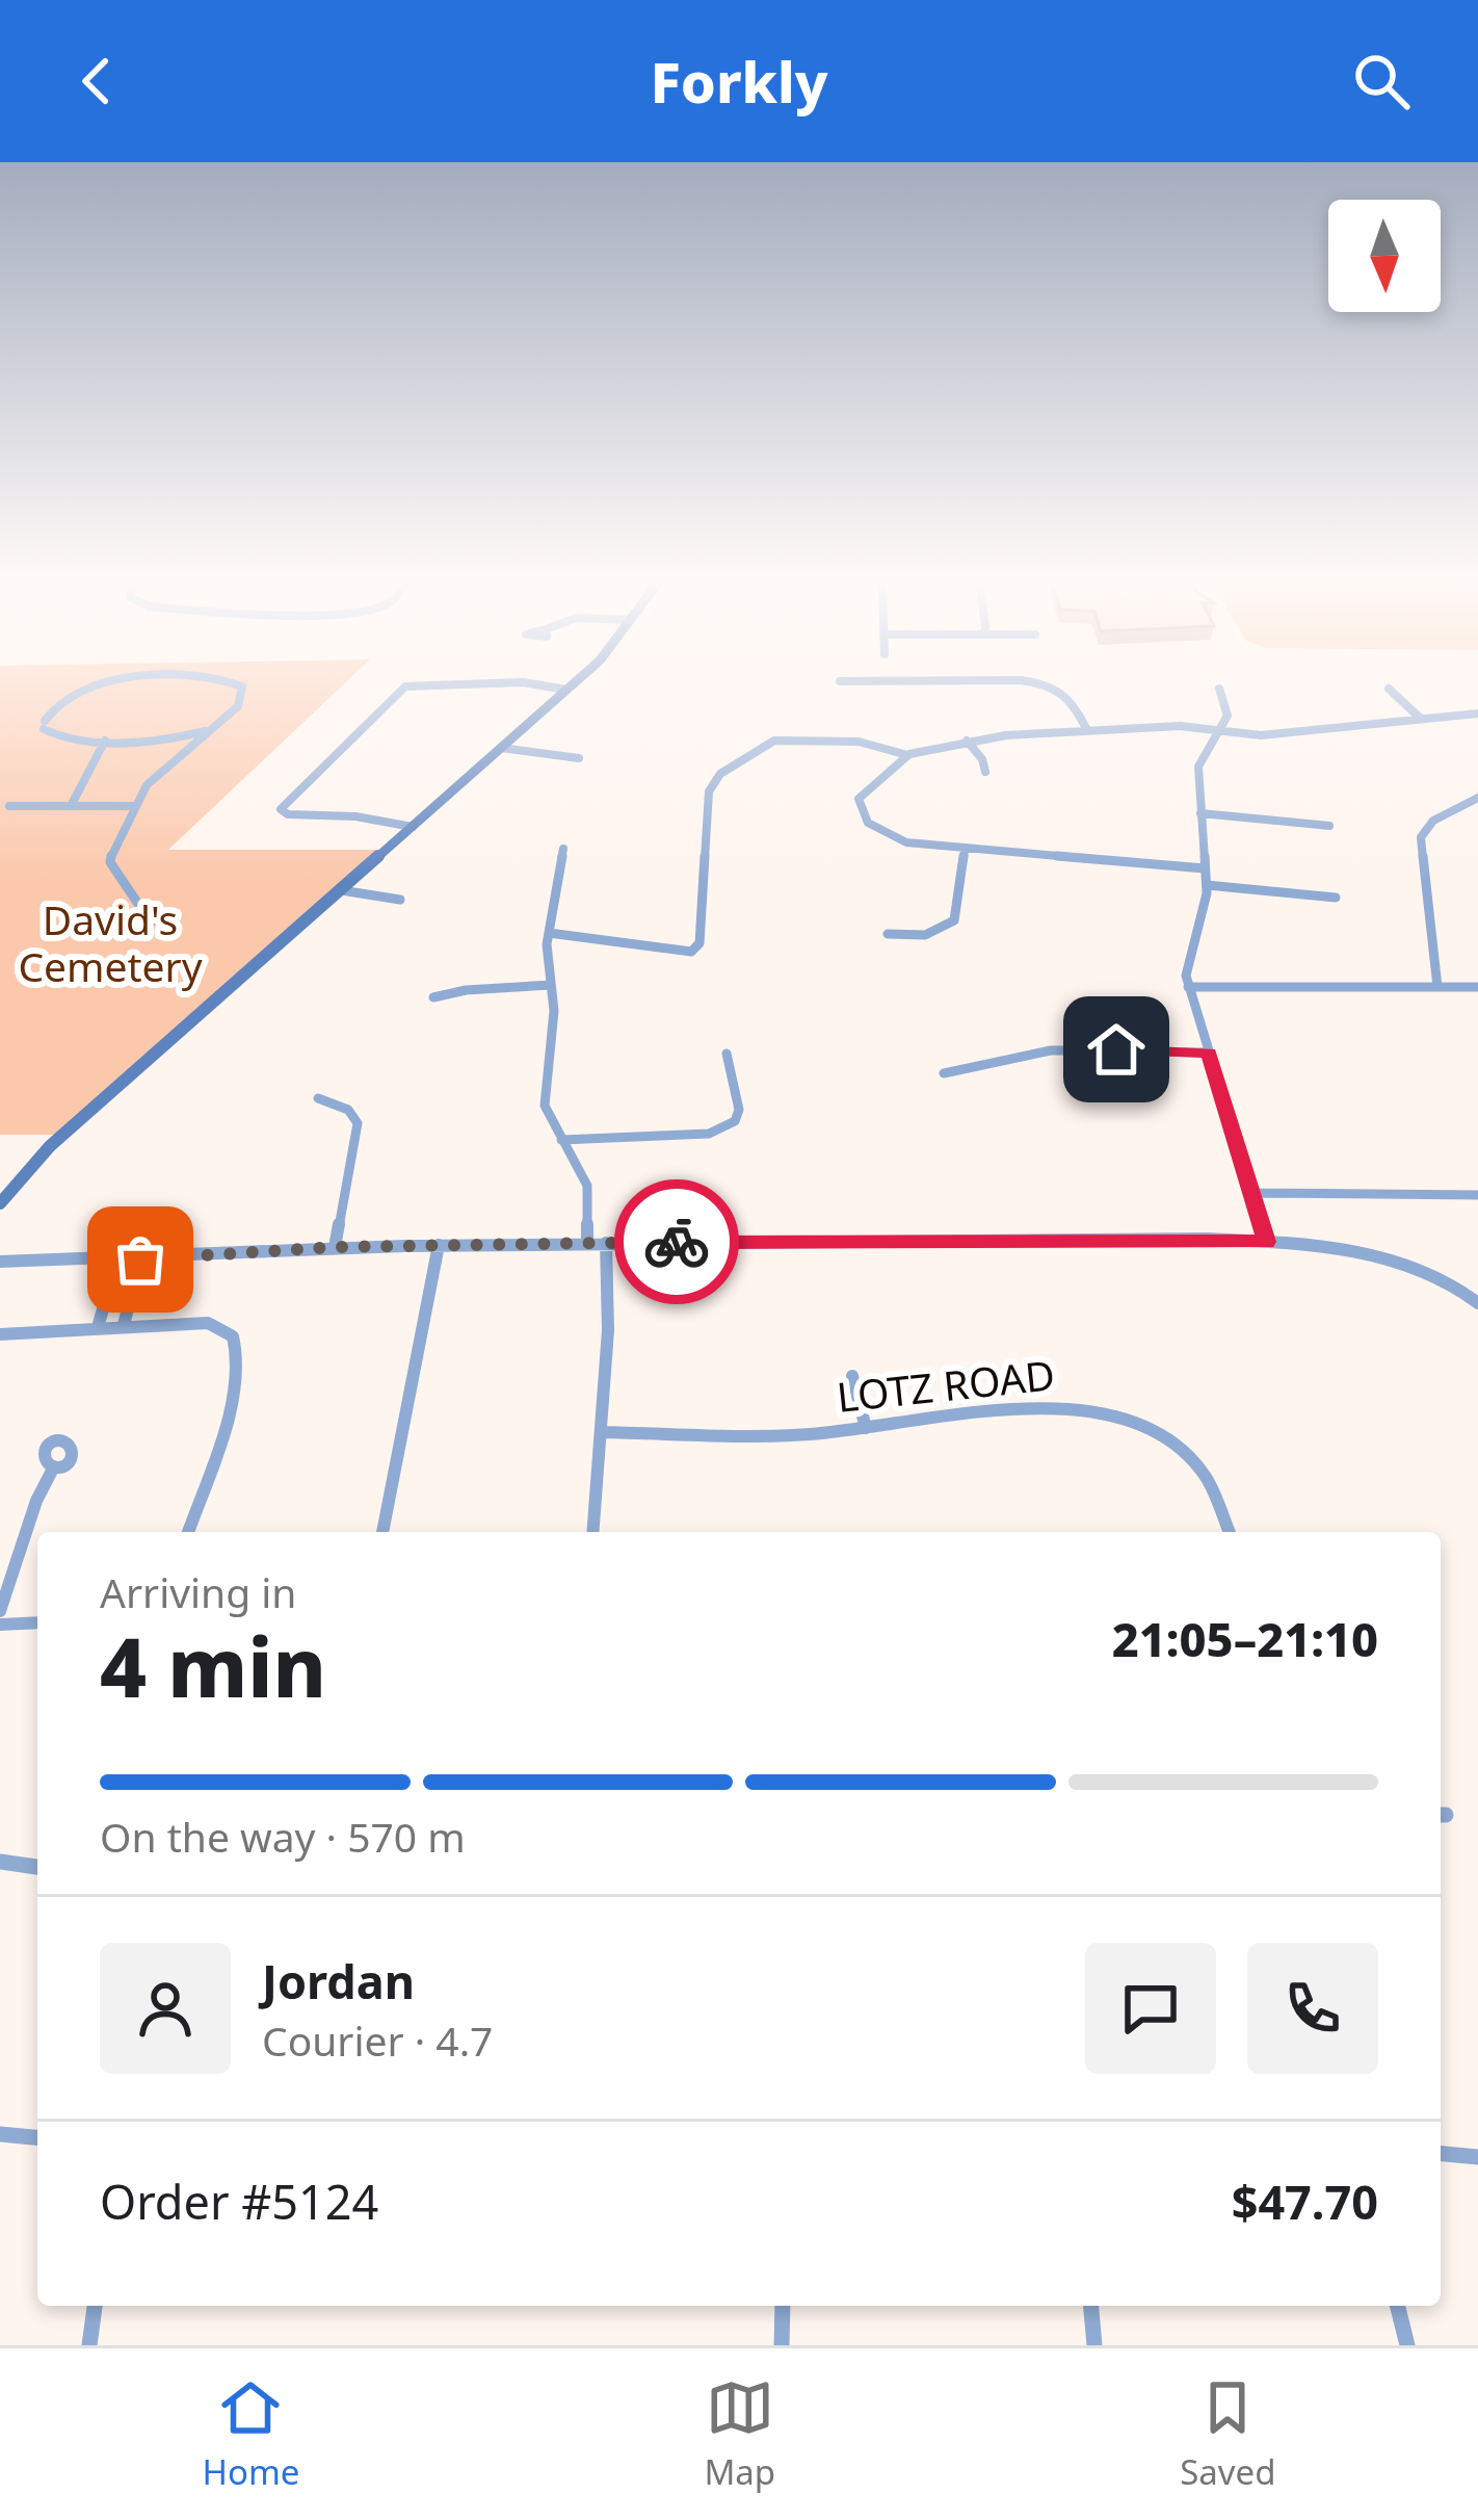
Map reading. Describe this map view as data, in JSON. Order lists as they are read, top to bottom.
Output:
{
  "streets": {
    "street": ["LOTZ ROAD"]
  },
  "parks": ["David's Cemetery"],
  "north": "bottom",
  "page": {
    "header": "Forkly",
    "heading": ["4 min", "Arriving in", "21:05–21:10"],
    "panel": [
      "Jordan",
      "Courier · 4.7",
      "Order #5124",
      "$47.70"
    ],
    "bar": "On the way · 570 m",
    "tabs": ["Home", "Map", "Saved"]
  }
}
